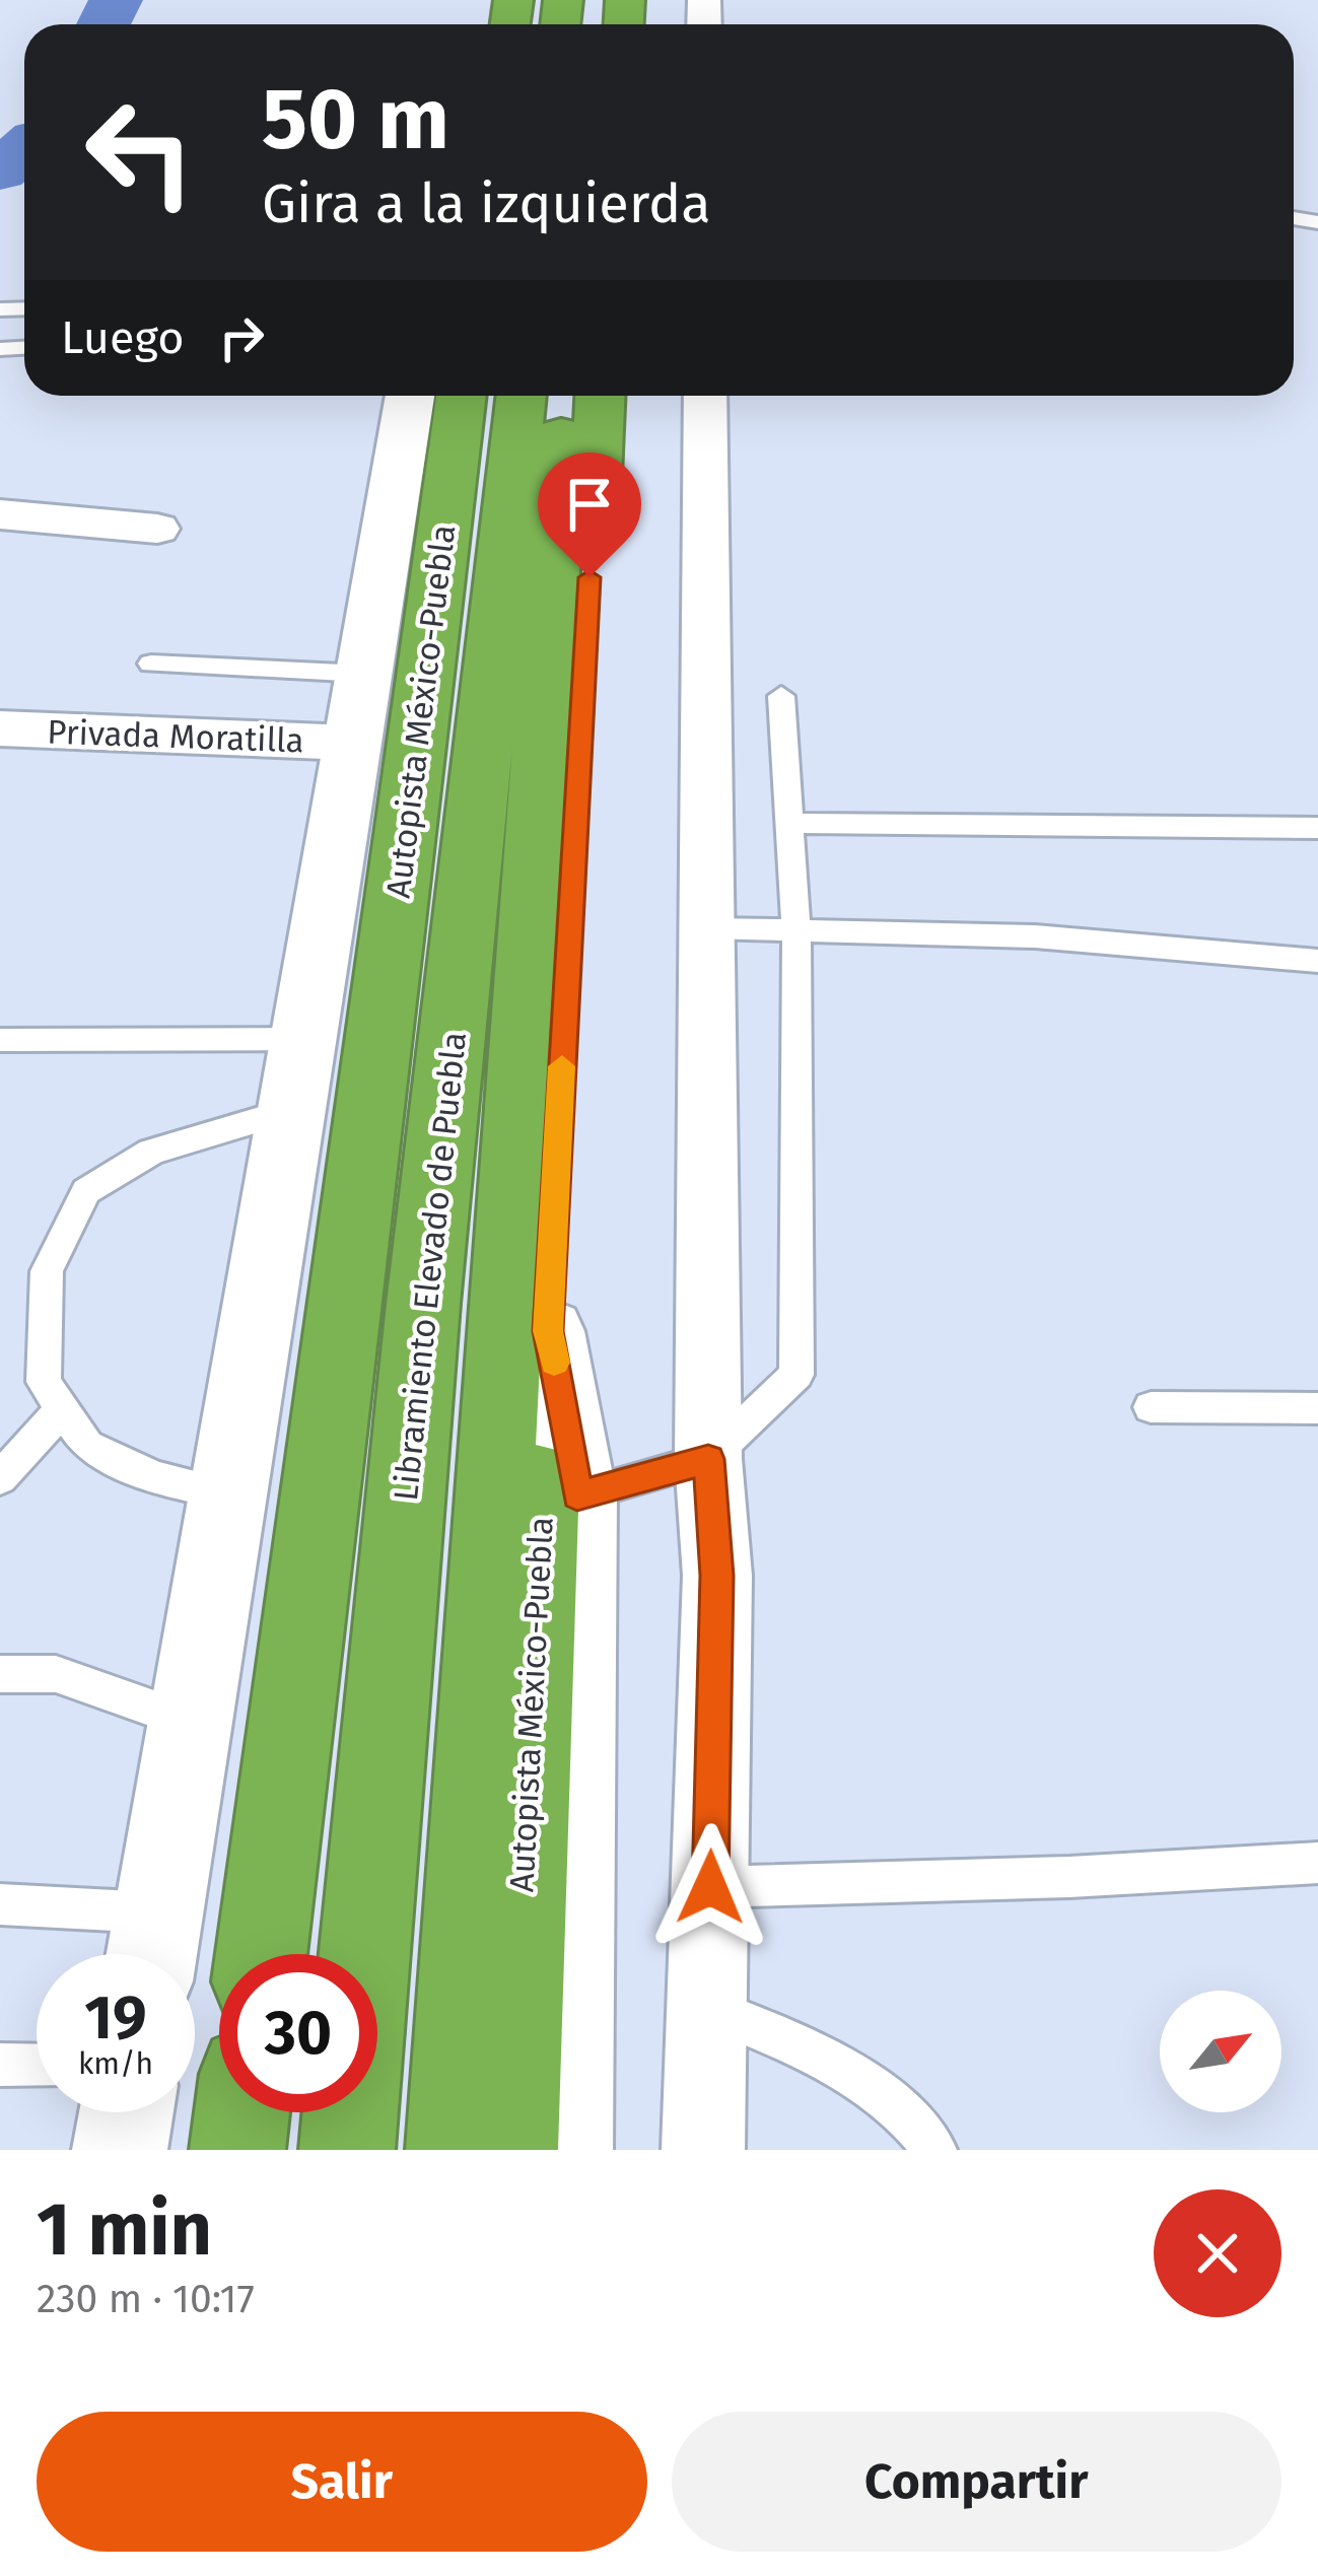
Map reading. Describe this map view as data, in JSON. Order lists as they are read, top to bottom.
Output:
{
  "streets": {
    "highway": ["Autopista México-Puebla", "Libramiento Elevado de Puebla"],
    "street": ["Privada Moratilla"]
  },
  "north": "top right",
  "page": {
    "turn": ["50 m", "Gira a la izquierda"],
    "then": "Luego",
    "speed": "19 km/h",
    "limit": "30",
    "heading": ["1 min", "230 m · 10:17"],
    "buttons": ["Salir", "Compartir"]
  }
}
